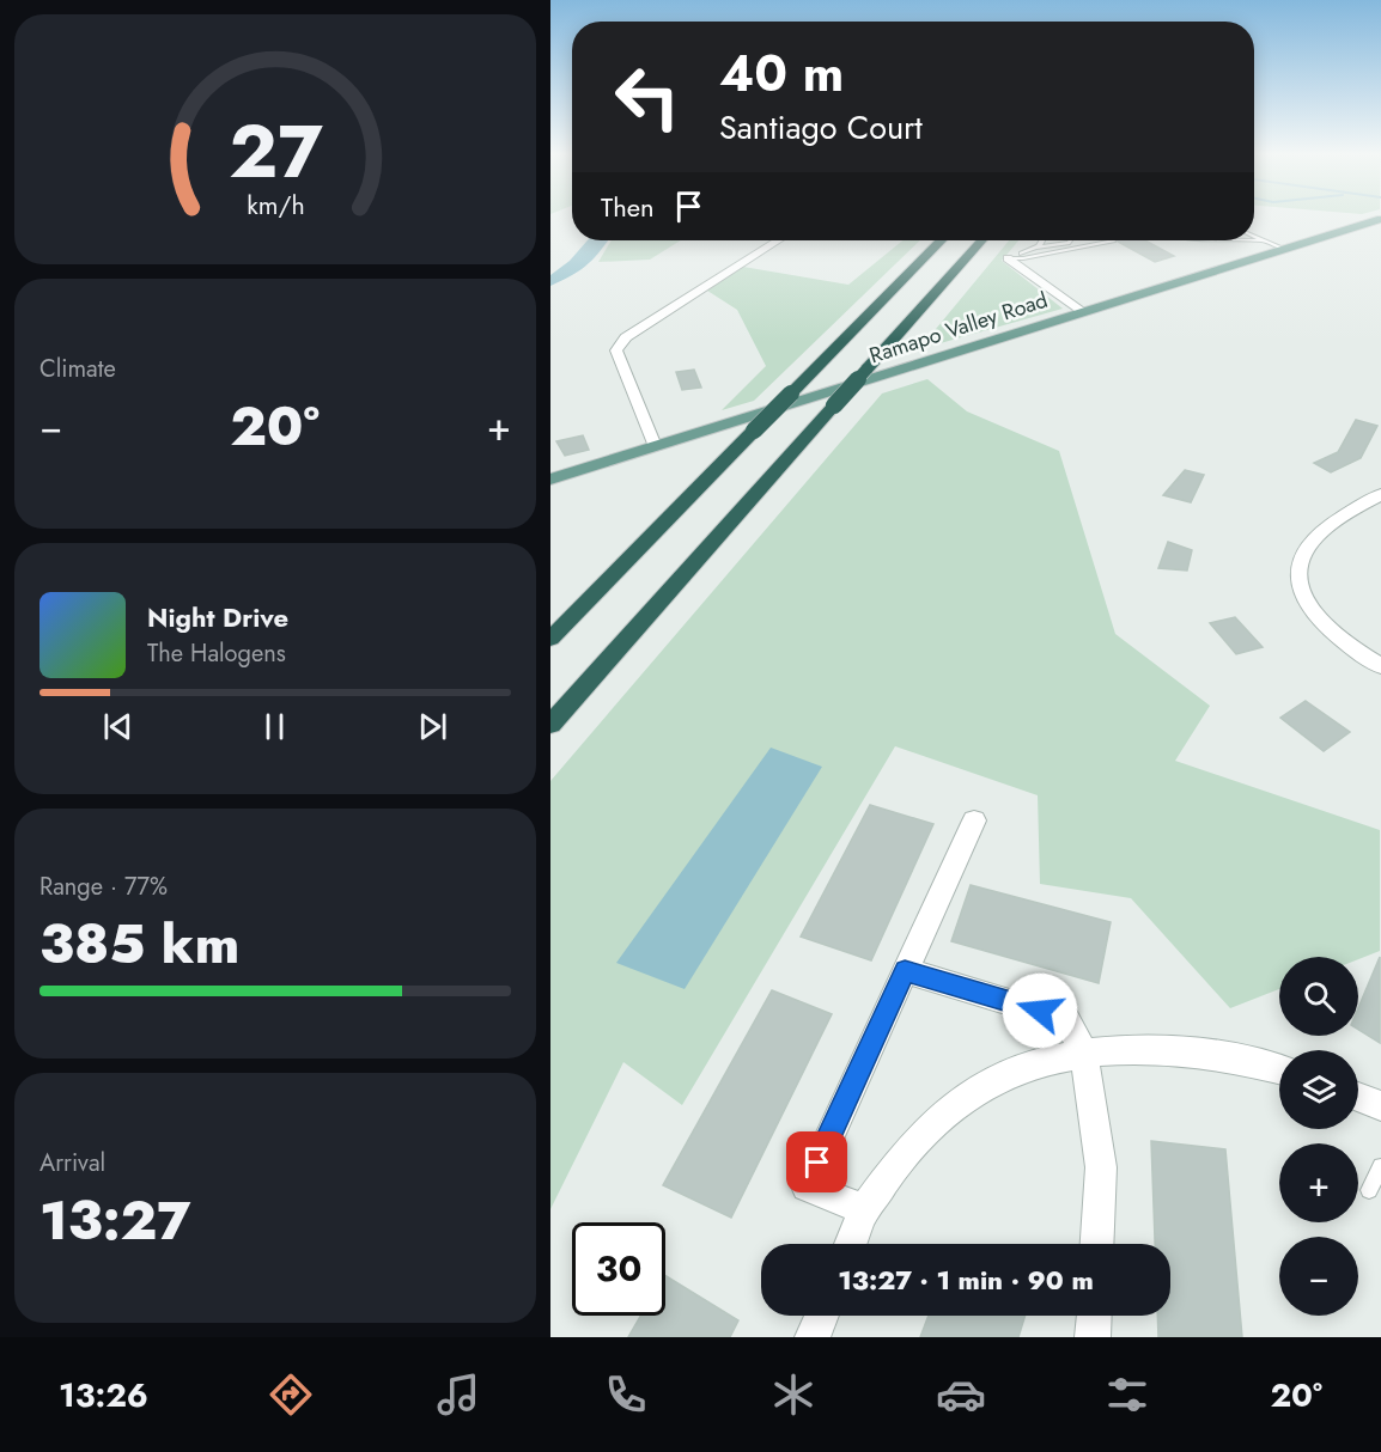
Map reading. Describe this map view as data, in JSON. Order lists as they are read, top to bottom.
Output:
{
  "streets": {
    "main road": ["Ramapo Valley Road"]
  },
  "page": {
    "turn": ["40 m", "Santiago Court"],
    "then": "Then",
    "tile": [
      "Climate",
      ["Range · 77%", "385 km"],
      ["Arrival", "13:27"]
    ],
    "heat": ["−", "20°", "+"],
    "song": ["Night Drive", "The Halogens"],
    "map_buttons": ["+", "−"],
    "limit": "30",
    "trip": "13:27 · 1 min · 90 m",
    "tabs": ["13:26", "20°"],
    "gauge": ["27", "km/h"]
  }
}
